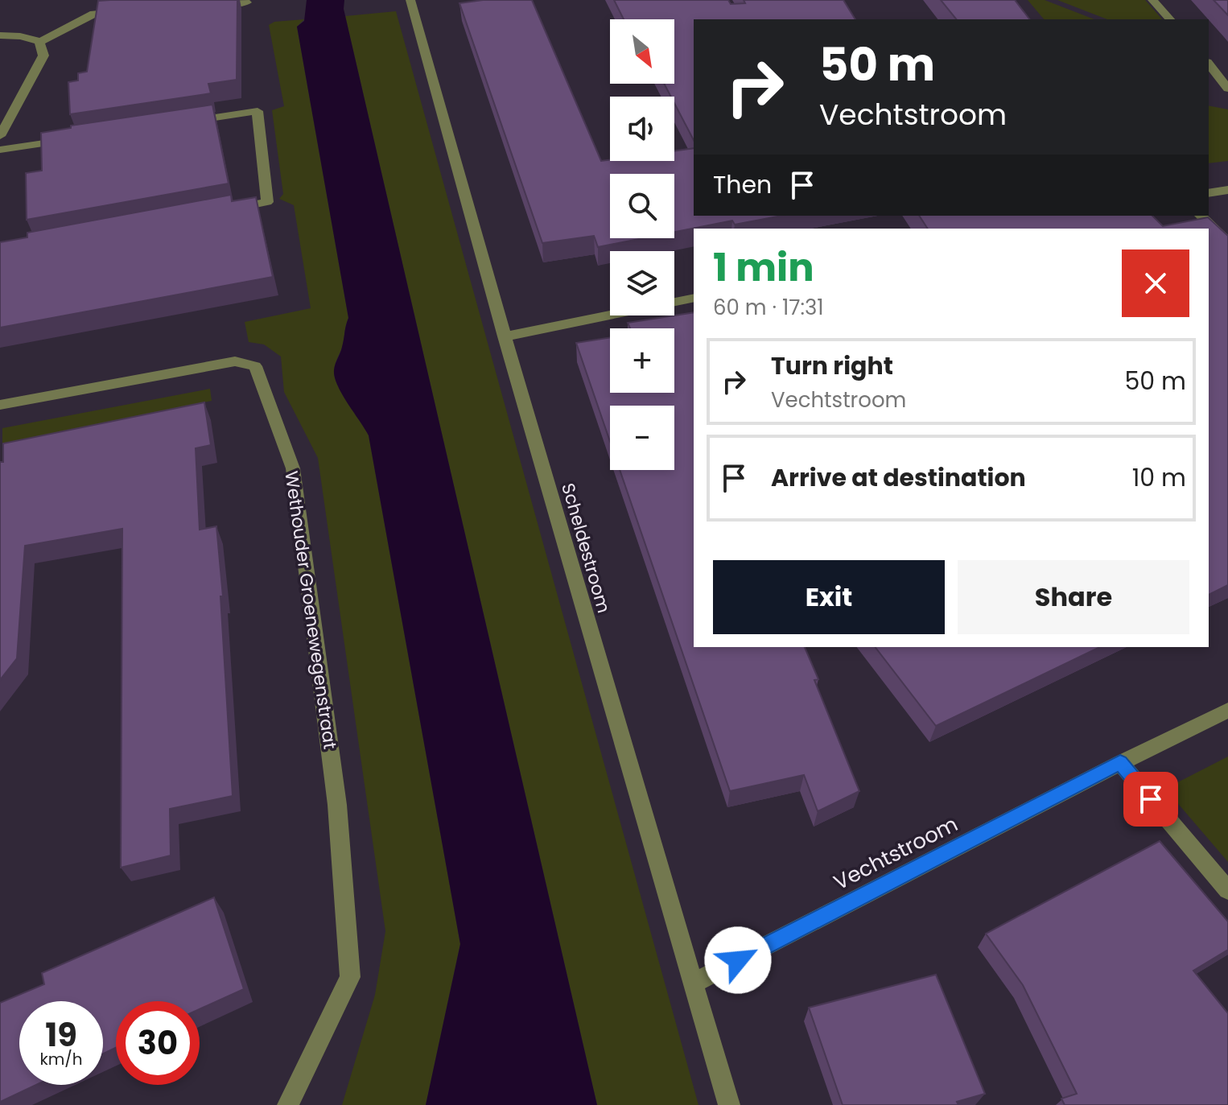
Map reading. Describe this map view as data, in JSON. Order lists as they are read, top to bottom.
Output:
{
  "streets": {
    "street": ["Scheldestroom", "Wethouder Groenewegenstraat", "Vechtstroom"]
  },
  "crossings": [
    ["Scheldestroom", "Vechtstroom"]
  ],
  "north": "bottom right",
  "page": {
    "map_buttons": ["+", "−"],
    "turn": ["50 m", "Vechtstroom"],
    "then": "Then",
    "heading": ["1 min", "60 m · 17:31"],
    "list": [
      {
        "name": "Turn right",
        "note": "Vechtstroom",
        "value": "50 m"
      },
      {
        "name": "Arrive at destination",
        "value": "10 m"
      }
    ],
    "buttons": ["Exit", "Share"],
    "speed": "19 km/h",
    "limit": "30"
  }
}
